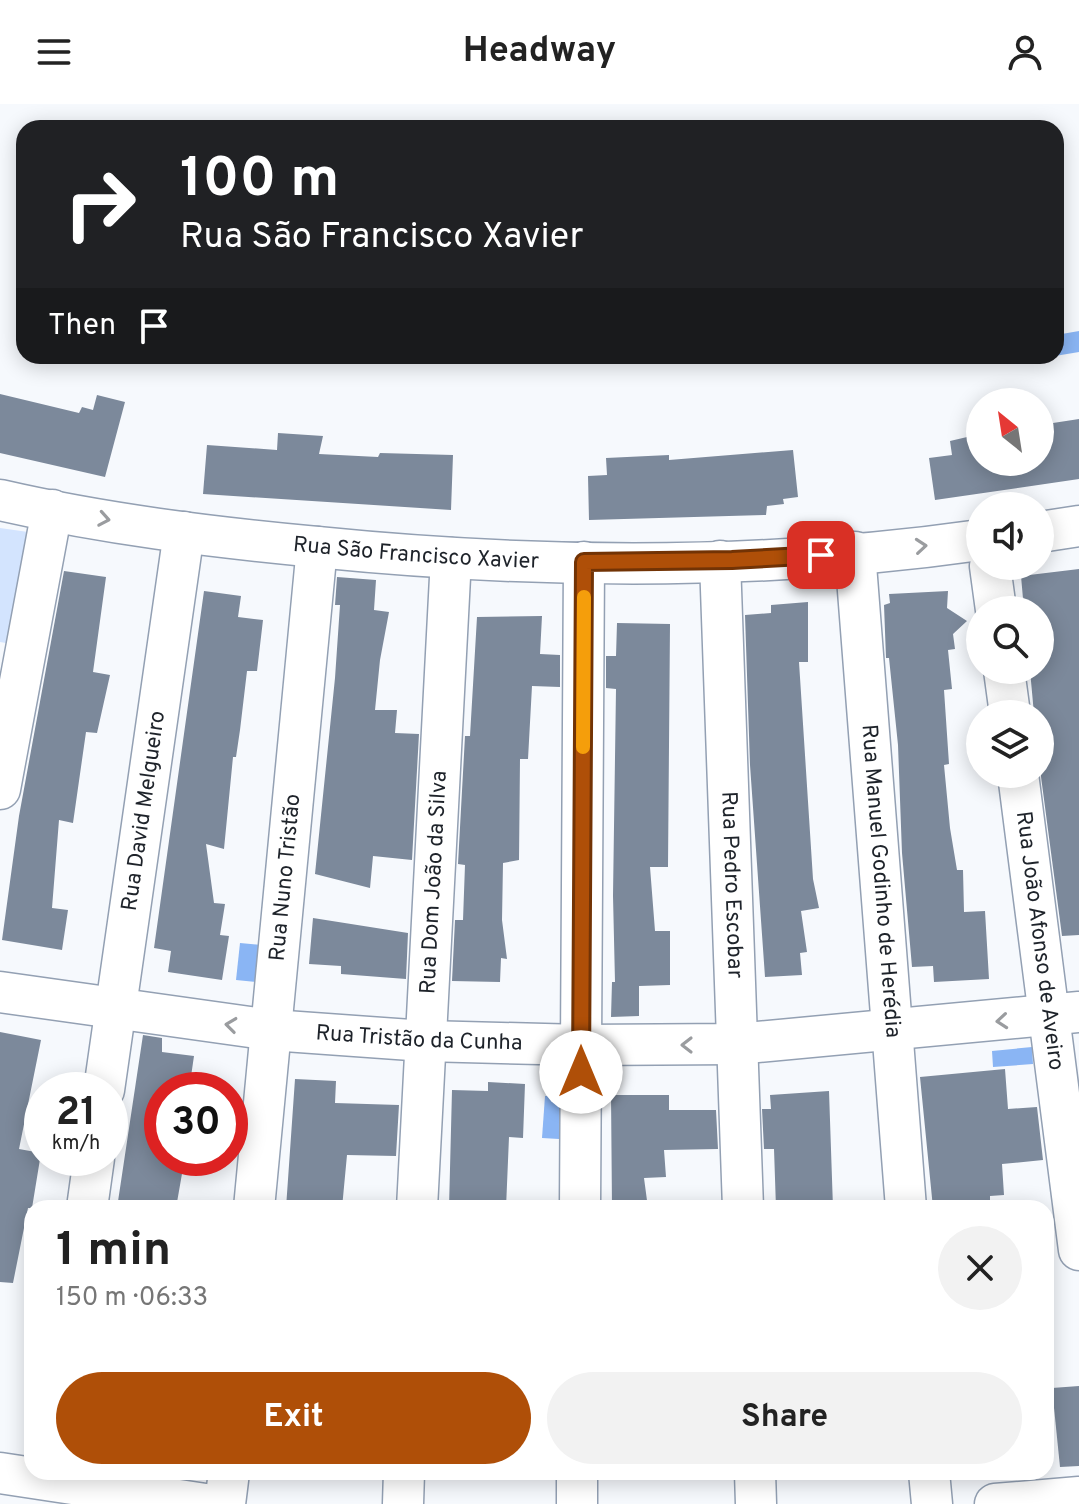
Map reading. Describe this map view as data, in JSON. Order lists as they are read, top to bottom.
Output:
{
  "streets": {
    "street": [
      "Rua São Francisco Xavier",
      "Rua David Melgueiro",
      "Rua Nuno Tristão",
      "Rua Manuel Godinho de Herédia",
      "Rua Dom João da Silva",
      "Rua Pedro Escobar",
      "Rua João Afonso de Aveiro",
      "Rua Tristão da Cunha"
    ]
  },
  "crossings": [
    ["Rua São Francisco Xavier", "Rua David Melgueiro"],
    ["Rua São Francisco Xavier", "Rua Nuno Tristão"],
    ["Rua São Francisco Xavier", "Rua Manuel Godinho de Herédia"],
    ["Rua São Francisco Xavier", "Rua Dom João da Silva"],
    ["Rua São Francisco Xavier", "Rua Pedro Escobar"],
    ["Rua David Melgueiro", "Rua Tristão da Cunha"],
    ["Rua Nuno Tristão", "Rua Tristão da Cunha"],
    ["Rua Manuel Godinho de Herédia", "Rua Tristão da Cunha"],
    ["Rua Dom João da Silva", "Rua Tristão da Cunha"],
    ["Rua Pedro Escobar", "Rua Tristão da Cunha"],
    ["Rua João Afonso de Aveiro", "Rua Tristão da Cunha"]
  ],
  "one_way": ["Rua Tristão da Cunha"],
  "north": "top left",
  "page": {
    "header": "Headway",
    "turn": ["100 m", "Rua São Francisco Xavier"],
    "then": "Then",
    "speed": "21 km/h",
    "limit": "30",
    "heading": ["1 min", "150 m · 06:33"],
    "buttons": ["Exit", "Share"]
  }
}
